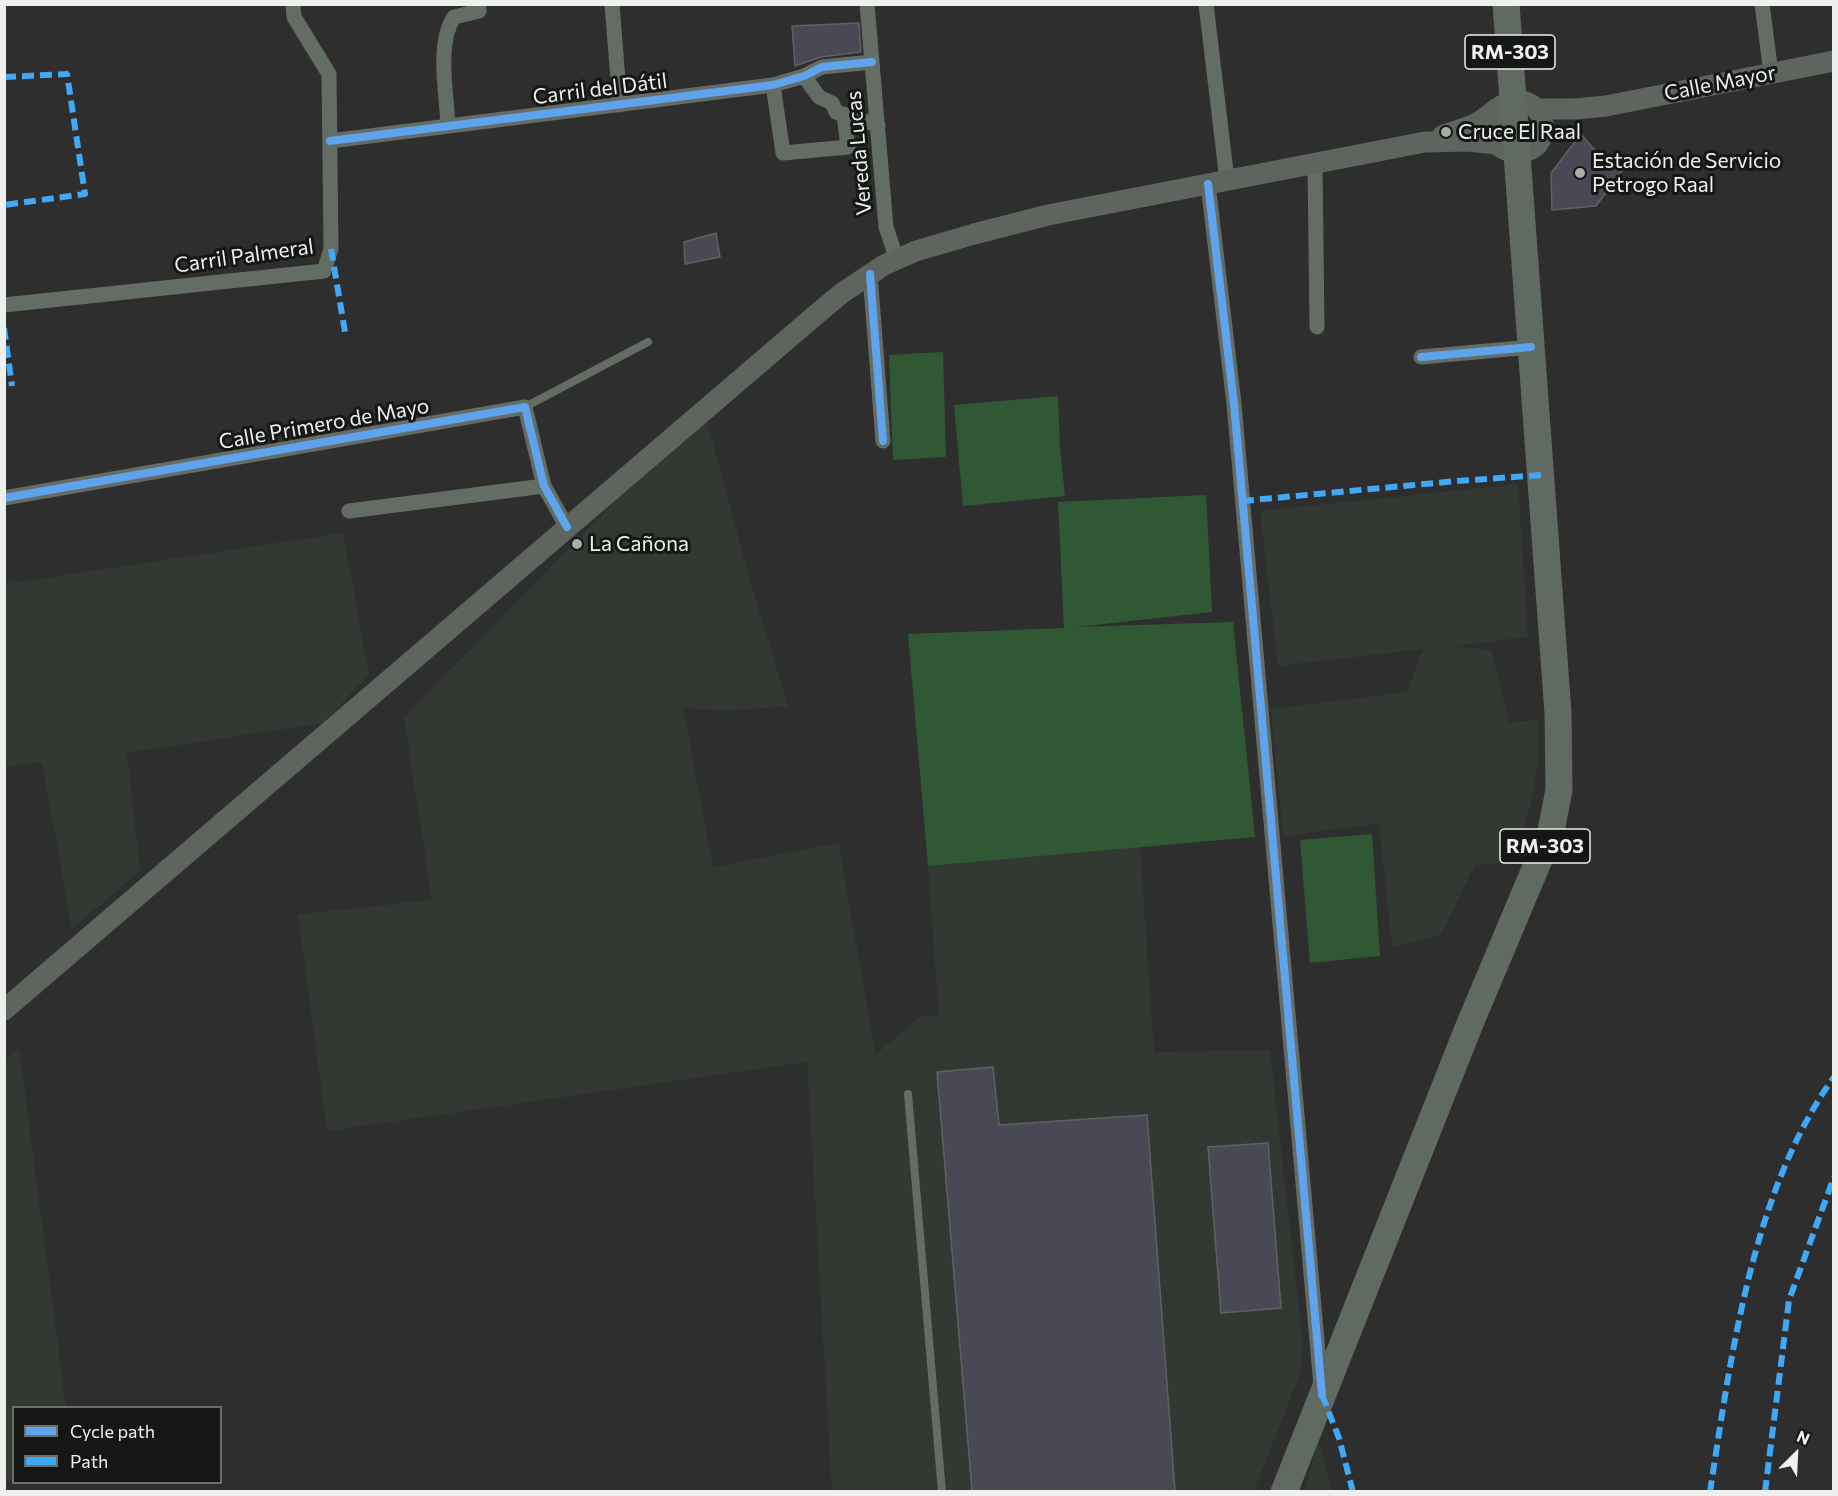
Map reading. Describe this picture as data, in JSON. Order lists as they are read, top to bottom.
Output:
{
  "streets": {
    "highway": ["RM-303"],
    "main road": ["Calle Mayor"],
    "street": [
      "Carril del Dátil",
      "Vereda Lucas",
      "Carril Palmeral",
      "Calle Primero de Mayo"
    ]
  },
  "crossings": [
    ["RM-303", "Calle Mayor"],
    ["Carril del Dátil", "Vereda Lucas"],
    ["Carril del Dátil", "Carril Palmeral"]
  ],
  "places": ["Cruce El Raal", "Estación de Servicio Petrogo Raal", "La Cañona"],
  "legend": ["Cycle path", "Path"],
  "north": "top right"
}
